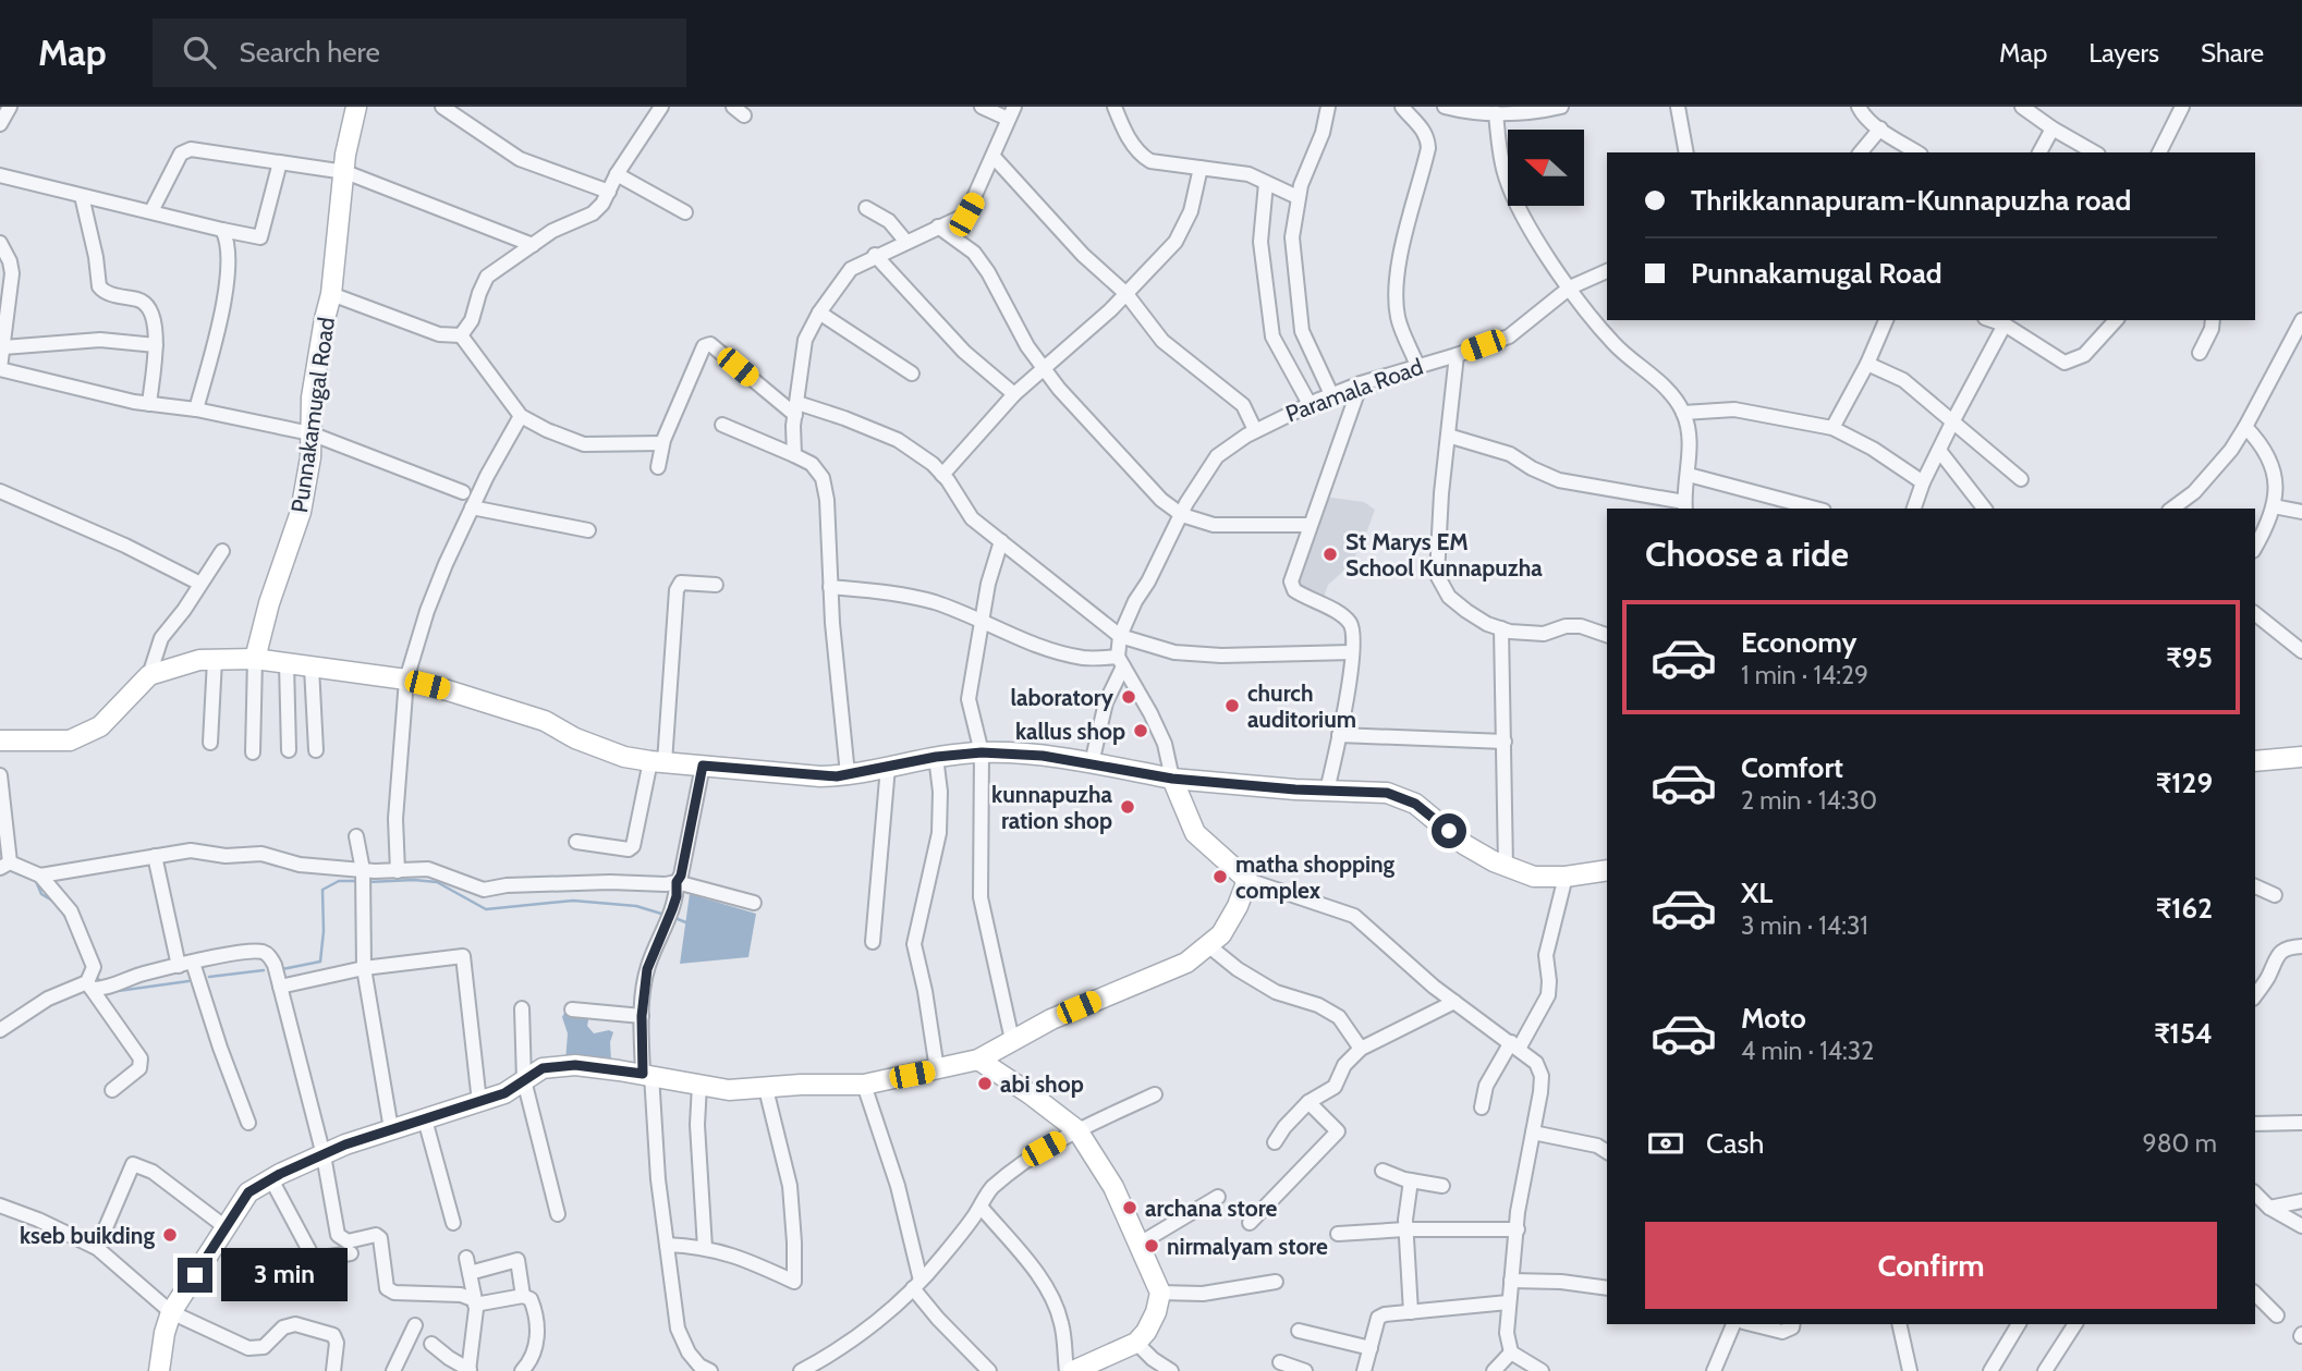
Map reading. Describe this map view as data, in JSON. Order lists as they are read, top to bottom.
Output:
{
  "streets": {
    "street": ["Paramala Road", "Punnakamugal Road"]
  },
  "places": [
    "St Marys EM School Kunnapuzha",
    "laboratory",
    "church auditorium",
    "kallus shop",
    "kunnapuzha ration shop",
    "matha shopping complex",
    "abi shop",
    "archana store",
    "kseb buikding",
    "nirmalyam store"
  ],
  "north": "left",
  "page": {
    "header": "Map",
    "search": "Search here",
    "nav": ["Map", "Layers", "Share"],
    "banner": ["Thrikkannapuram-Kunnapuzha road", "Punnakamugal Road"],
    "heading": "Choose a ride",
    "list": [
      {
        "name": "Economy",
        "note": "1 min · 14:29",
        "value": "₹95"
      },
      {
        "name": "Comfort",
        "note": "2 min · 14:30",
        "value": "₹129"
      },
      {
        "name": "XL",
        "note": "3 min · 14:31",
        "value": "₹162"
      },
      {
        "name": "Moto",
        "note": "4 min · 14:32",
        "value": "₹154"
      }
    ],
    "pay": ["Cash", "980 m"],
    "buttons": "Confirm",
    "bubble": "3 min"
  }
}
